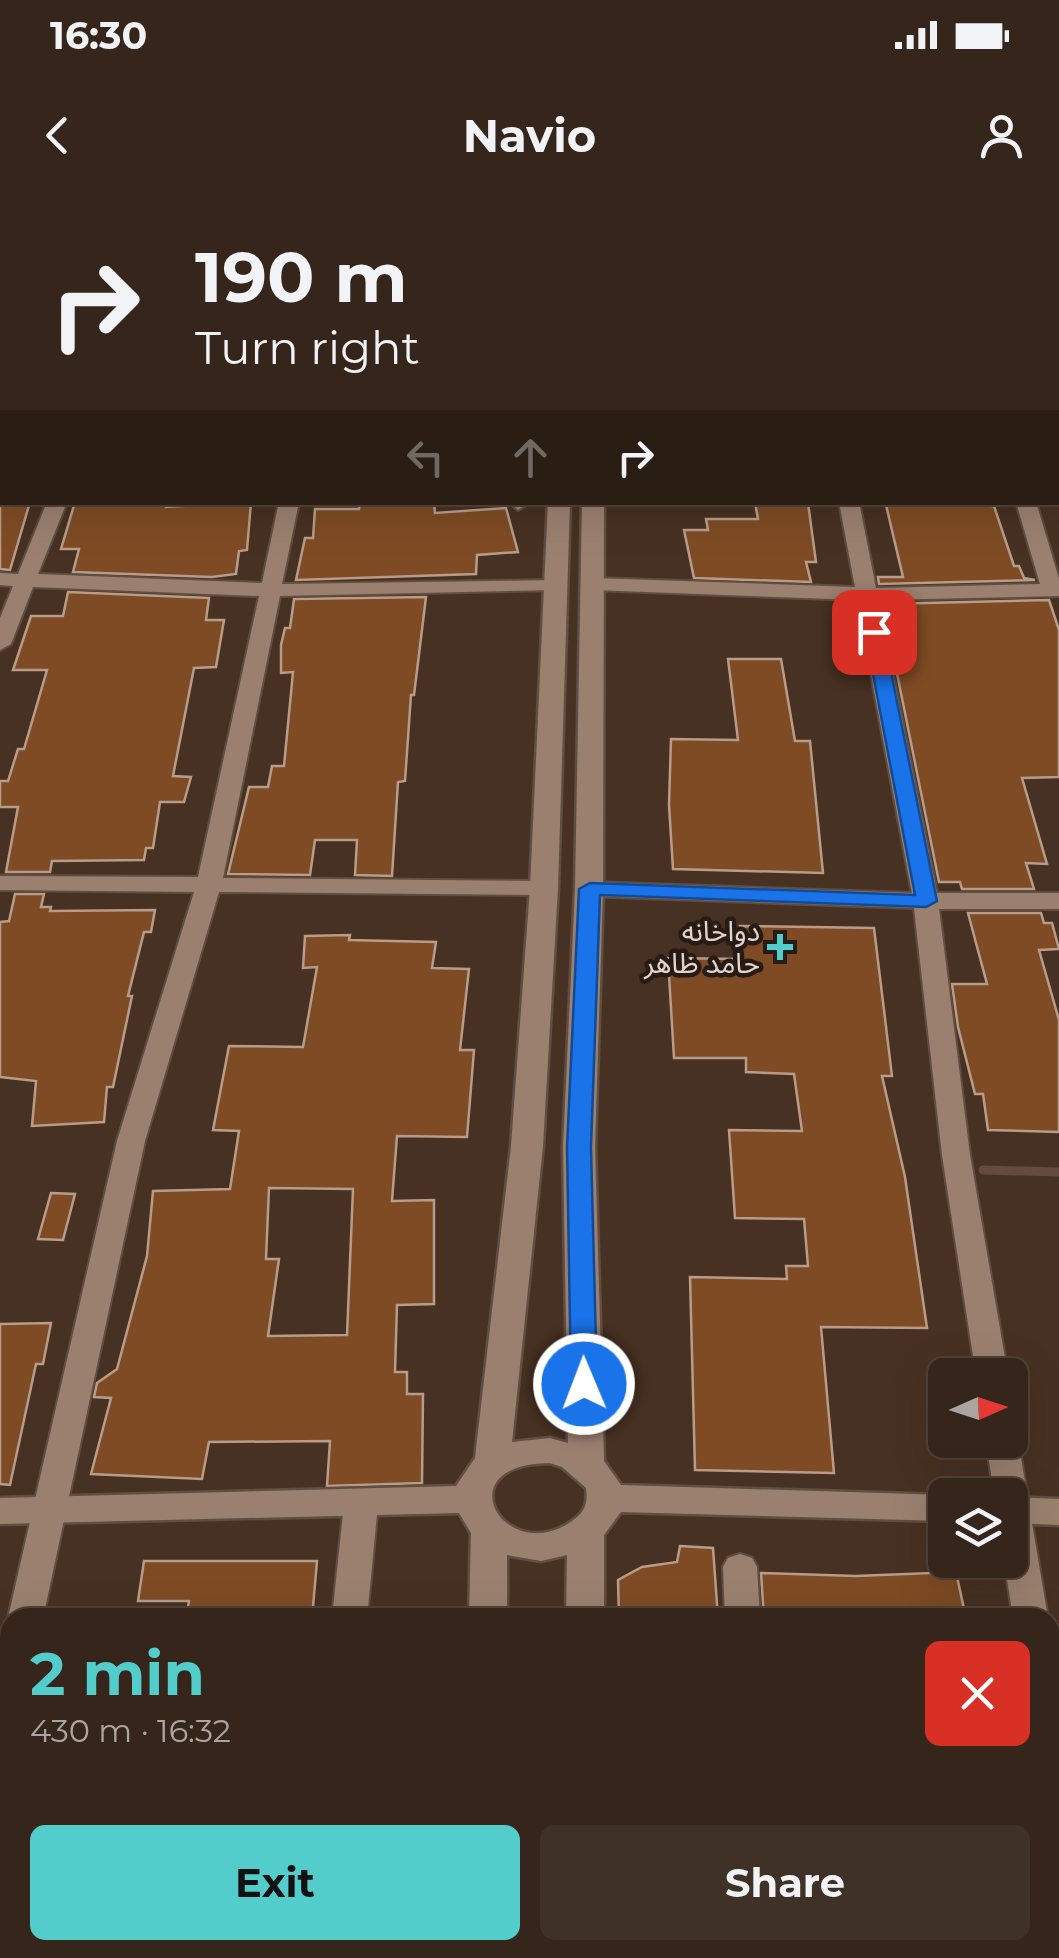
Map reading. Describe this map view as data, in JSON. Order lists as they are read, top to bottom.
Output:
{
  "places": {
    "health": ["دواخانه حامد ظاهر"]
  },
  "north": "right",
  "page": {
    "status": "16:30",
    "header": "Navio",
    "turn": ["190 m", "Turn right"],
    "heading": ["2 min", "430 m · 16:32"],
    "buttons": ["Exit", "Share"]
  }
}
